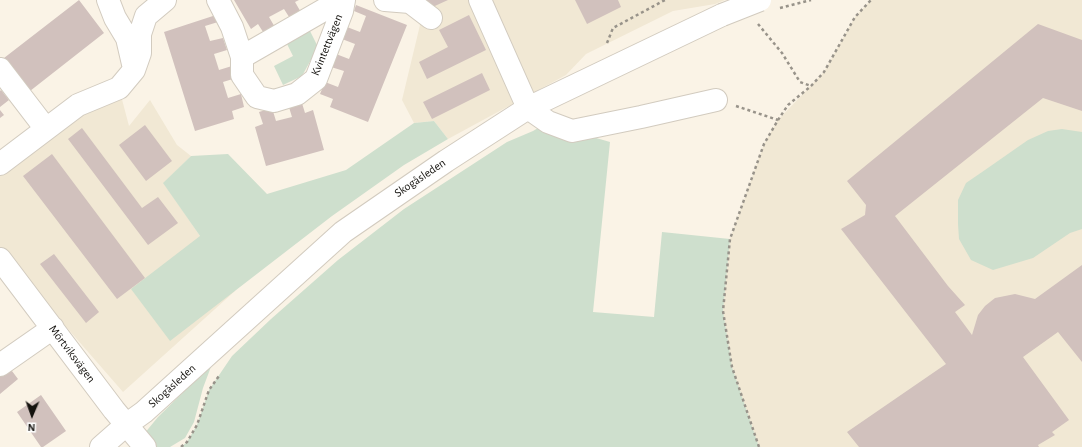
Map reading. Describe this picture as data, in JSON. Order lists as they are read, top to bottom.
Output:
{
  "streets": {
    "street": ["Kvintettvägen", "Skogåsleden", "Mörtviksvägen"]
  },
  "crossings": [
    ["Skogåsleden", "Mörtviksvägen"]
  ],
  "north": "bottom"
}
